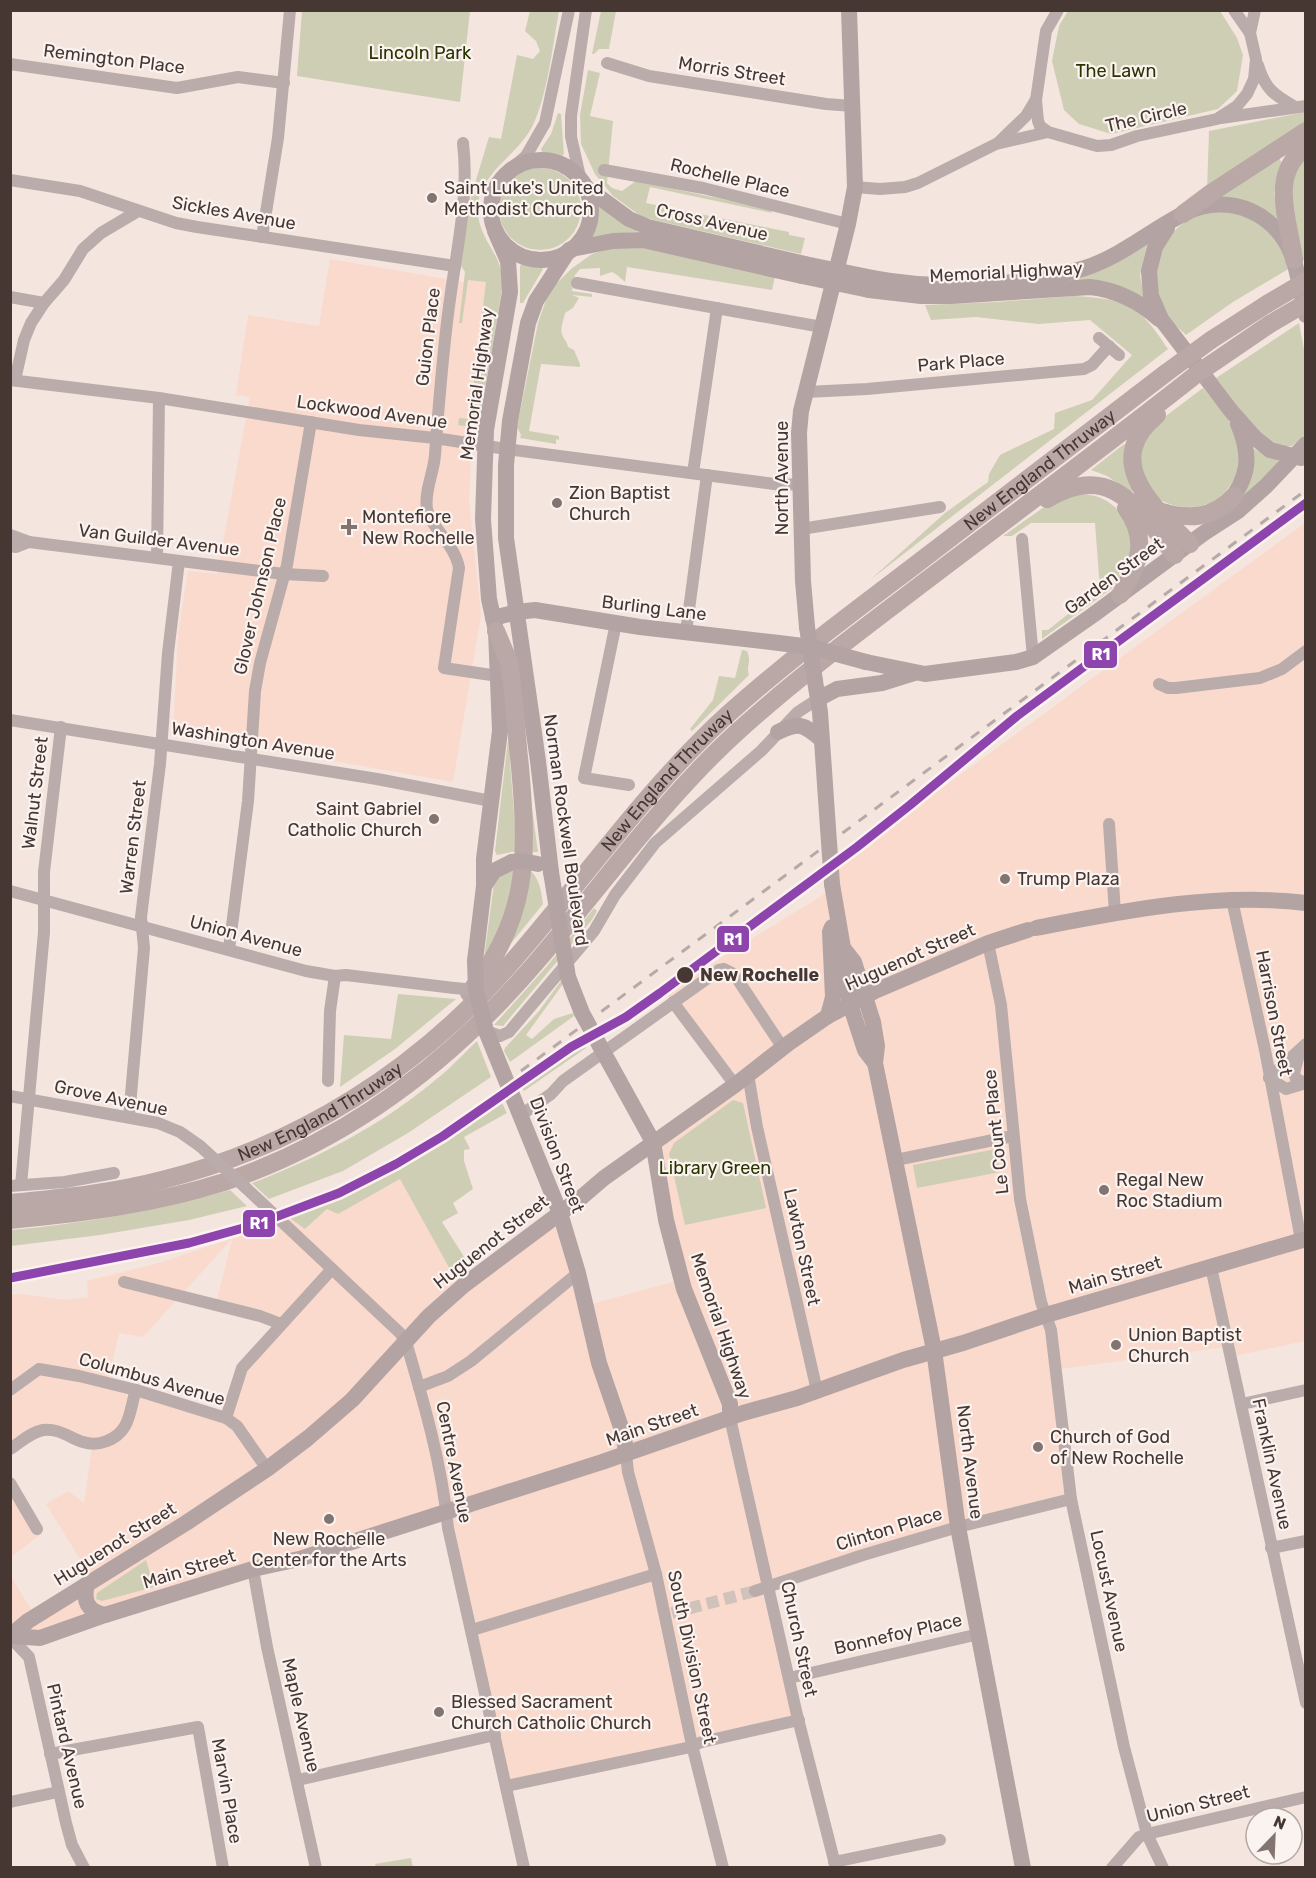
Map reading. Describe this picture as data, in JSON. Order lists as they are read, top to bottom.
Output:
{
  "streets": {
    "highway": ["New England Thruway"],
    "main road": [
      "Cross Avenue",
      "Memorial Highway",
      "North Avenue",
      "Garden Street",
      "Burling Lane",
      "Norman Rockwell Boulevard",
      "Huguenot Street",
      "Division Street",
      "Main Street"
    ],
    "street": [
      "Remington Place",
      "Morris Street",
      "The Circle",
      "Rochelle Place",
      "Sickles Avenue",
      "Guion Place",
      "Park Place",
      "Lockwood Avenue",
      "Van Guilder Avenue",
      "Glover Johnson Place",
      "Washington Avenue",
      "Walnut Street",
      "Warren Street",
      "Union Avenue",
      "Harrison Street",
      "Grove Avenue",
      "Le Count Place",
      "Lawton Street",
      "Columbus Avenue",
      "Centre Avenue",
      "Franklin Avenue",
      "Clinton Place",
      "Locust Avenue",
      "Bonnefoy Place",
      "Church Street",
      "South Division Street",
      "Maple Avenue",
      "Pintard Avenue",
      "Marvin Place",
      "Union Street"
    ]
  },
  "crossings": [
    ["Morris Street", "North Avenue"],
    ["Rochelle Place", "North Avenue"],
    ["Sickles Avenue", "Guion Place"],
    ["Cross Avenue", "Memorial Highway"],
    ["Memorial Highway", "Lockwood Avenue"],
    ["Memorial Highway", "Burling Lane"],
    ["Memorial Highway", "Norman Rockwell Boulevard"],
    ["Memorial Highway", "Huguenot Street"],
    ["Memorial Highway", "Division Street"],
    ["Memorial Highway", "Main Street"],
    ["Memorial Highway", "Church Street"],
    ["Guion Place", "Lockwood Avenue"],
    ["Guion Place", "Division Street"],
    ["Park Place", "North Avenue"],
    ["Lockwood Avenue", "North Avenue"],
    ["Lockwood Avenue", "Glover Johnson Place"],
    ["North Avenue", "Garden Street"],
    ["North Avenue", "Burling Lane"],
    ["North Avenue", "Huguenot Street"],
    ["North Avenue", "Main Street"],
    ["North Avenue", "Clinton Place"],
    ["North Avenue", "Bonnefoy Place"],
    ["Van Guilder Avenue", "Glover Johnson Place"],
    ["Van Guilder Avenue", "Warren Street"],
    ["Garden Street", "Burling Lane"],
    ["Glover Johnson Place", "Washington Avenue"],
    ["Glover Johnson Place", "Union Avenue"],
    ["Burling Lane", "Norman Rockwell Boulevard"],
    ["Burling Lane", "Division Street"],
    ["Washington Avenue", "Walnut Street"],
    ["Washington Avenue", "Warren Street"],
    ["Washington Avenue", "Division Street"],
    ["Walnut Street", "Union Avenue"],
    ["Walnut Street", "Grove Avenue"],
    ["Warren Street", "Union Avenue"],
    ["Warren Street", "Grove Avenue"],
    ["Union Avenue", "Division Street"],
    ["Huguenot Street", "Harrison Street"],
    ["Huguenot Street", "Le Count Place"],
    ["Huguenot Street", "Division Street"],
    ["Huguenot Street", "Lawton Street"],
    ["Huguenot Street", "Main Street"],
    ["Huguenot Street", "Columbus Avenue"],
    ["Huguenot Street", "Centre Avenue"],
    ["Huguenot Street", "Pintard Avenue"],
    ["Harrison Street", "Main Street"],
    ["Grove Avenue", "Centre Avenue"],
    ["Le Count Place", "Main Street"],
    ["Le Count Place", "Locust Avenue"],
    ["Division Street", "Main Street"],
    ["Division Street", "South Division Street"],
    ["Lawton Street", "Main Street"],
    ["Main Street", "Centre Avenue"],
    ["Main Street", "Franklin Avenue"],
    ["Main Street", "Locust Avenue"],
    ["Main Street", "Church Street"],
    ["Main Street", "South Division Street"],
    ["Main Street", "Maple Avenue"],
    ["Main Street", "Pintard Avenue"],
    ["Clinton Place", "Locust Avenue"],
    ["Clinton Place", "Church Street"],
    ["Locust Avenue", "Union Street"],
    ["Bonnefoy Place", "Church Street"],
    ["Pintard Avenue", "Marvin Place"]
  ],
  "parks": ["Lincoln Park", "The Lawn", "Library Green"],
  "places": {
    "other": [
      "Saint Luke's United Methodist Church",
      "Zion Baptist Church",
      "Saint Gabriel Catholic Church",
      "Trump Plaza",
      "New Rochelle",
      "Regal New Roc Stadium",
      "Union Baptist Church",
      "Church of God of New Rochelle",
      "New Rochelle Center for the Arts",
      "Blessed Sacrament Church Catholic Church"
    ],
    "health": ["Montefiore New Rochelle"]
  },
  "lines": ["transit line R1"],
  "north": "top right"
}
